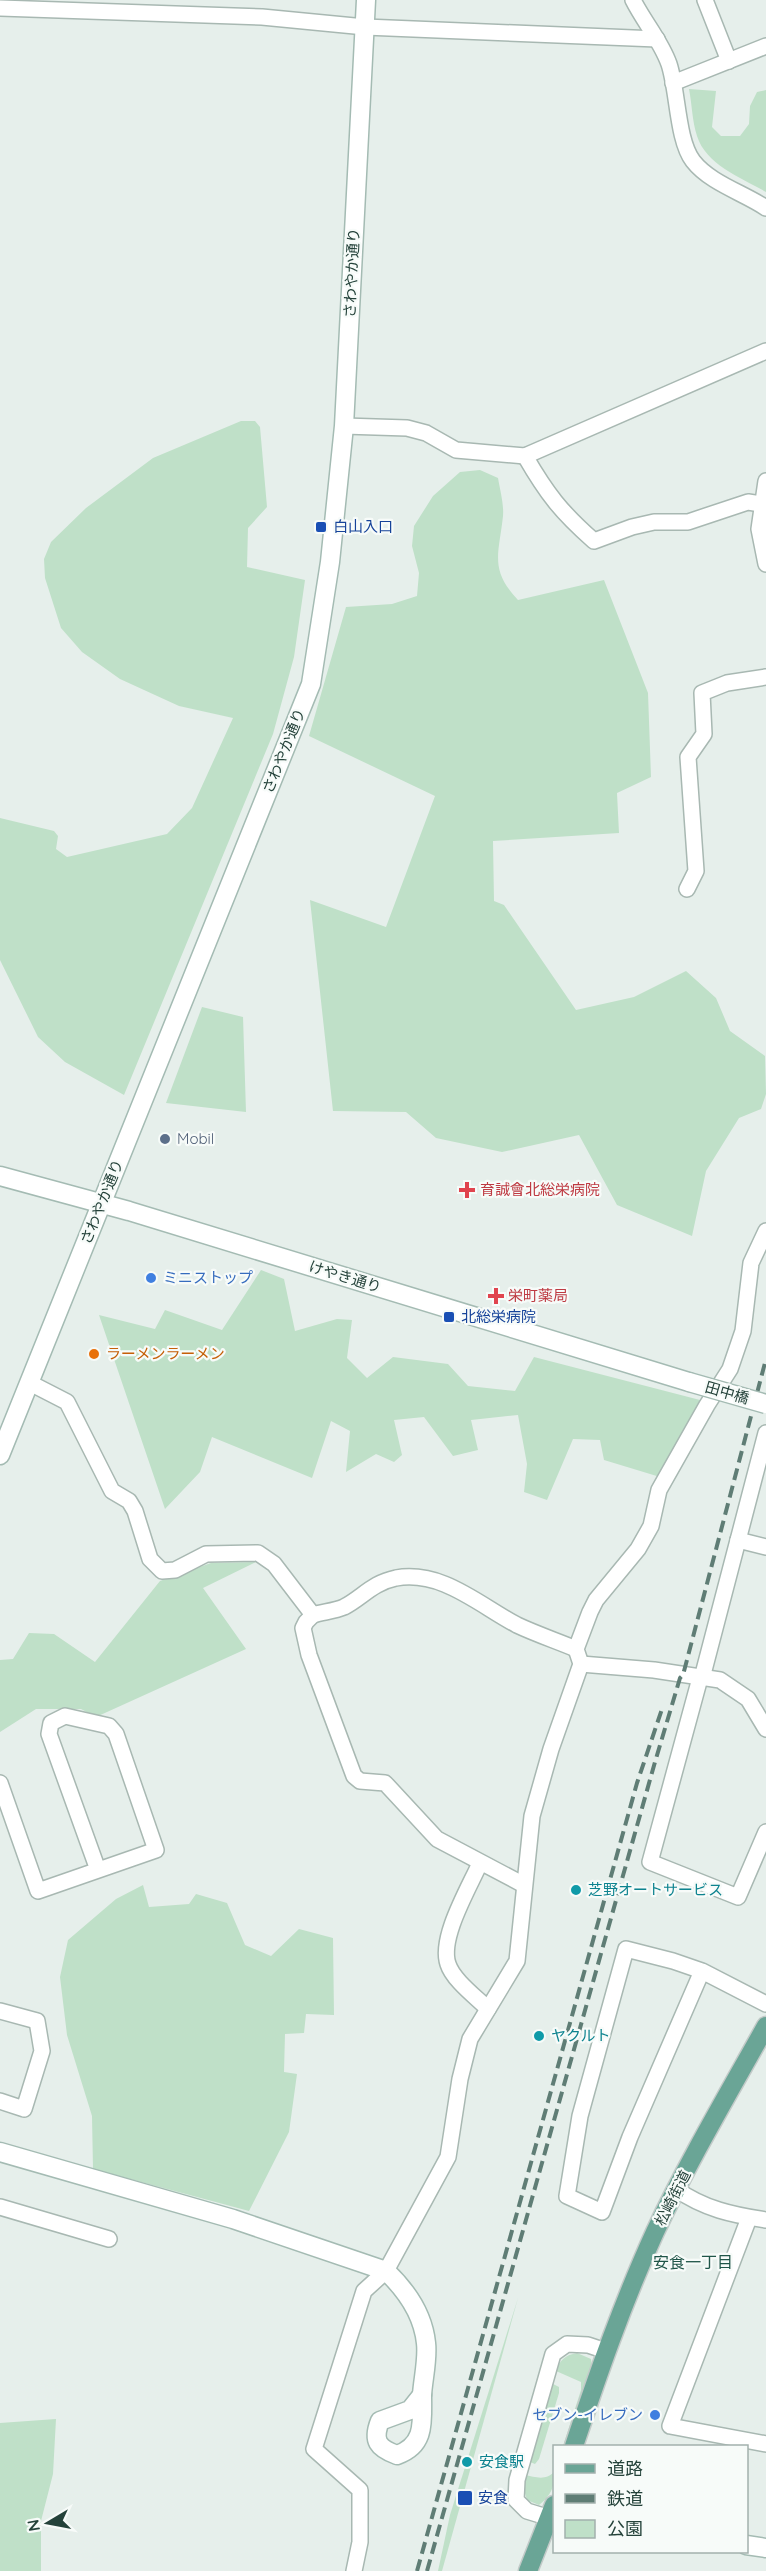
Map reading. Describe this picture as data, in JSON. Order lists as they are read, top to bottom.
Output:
{
  "streets": {
    "main road": ["松崎街道"],
    "street": ["さわやか通り", "けやき通り", "田中橋"]
  },
  "crossings": [
    ["さわやか通り", "けやき通り"],
    ["けやき通り", "田中橋"]
  ],
  "districts": ["安食一丁目"],
  "places": {
    "transit": ["白山入口", "北総栄病院", "安食"],
    "other": [
      "Mobil",
      "ミニストップ",
      "ラーメンラーメン",
      "芝野オートサービス",
      "ヤクルト",
      "セブン-イレブン",
      "安食駅"
    ],
    "health": ["育誠會北総栄病院", "栄町薬局"]
  },
  "legend": ["道路", "鉄道", "公園"],
  "north": "left"
}
